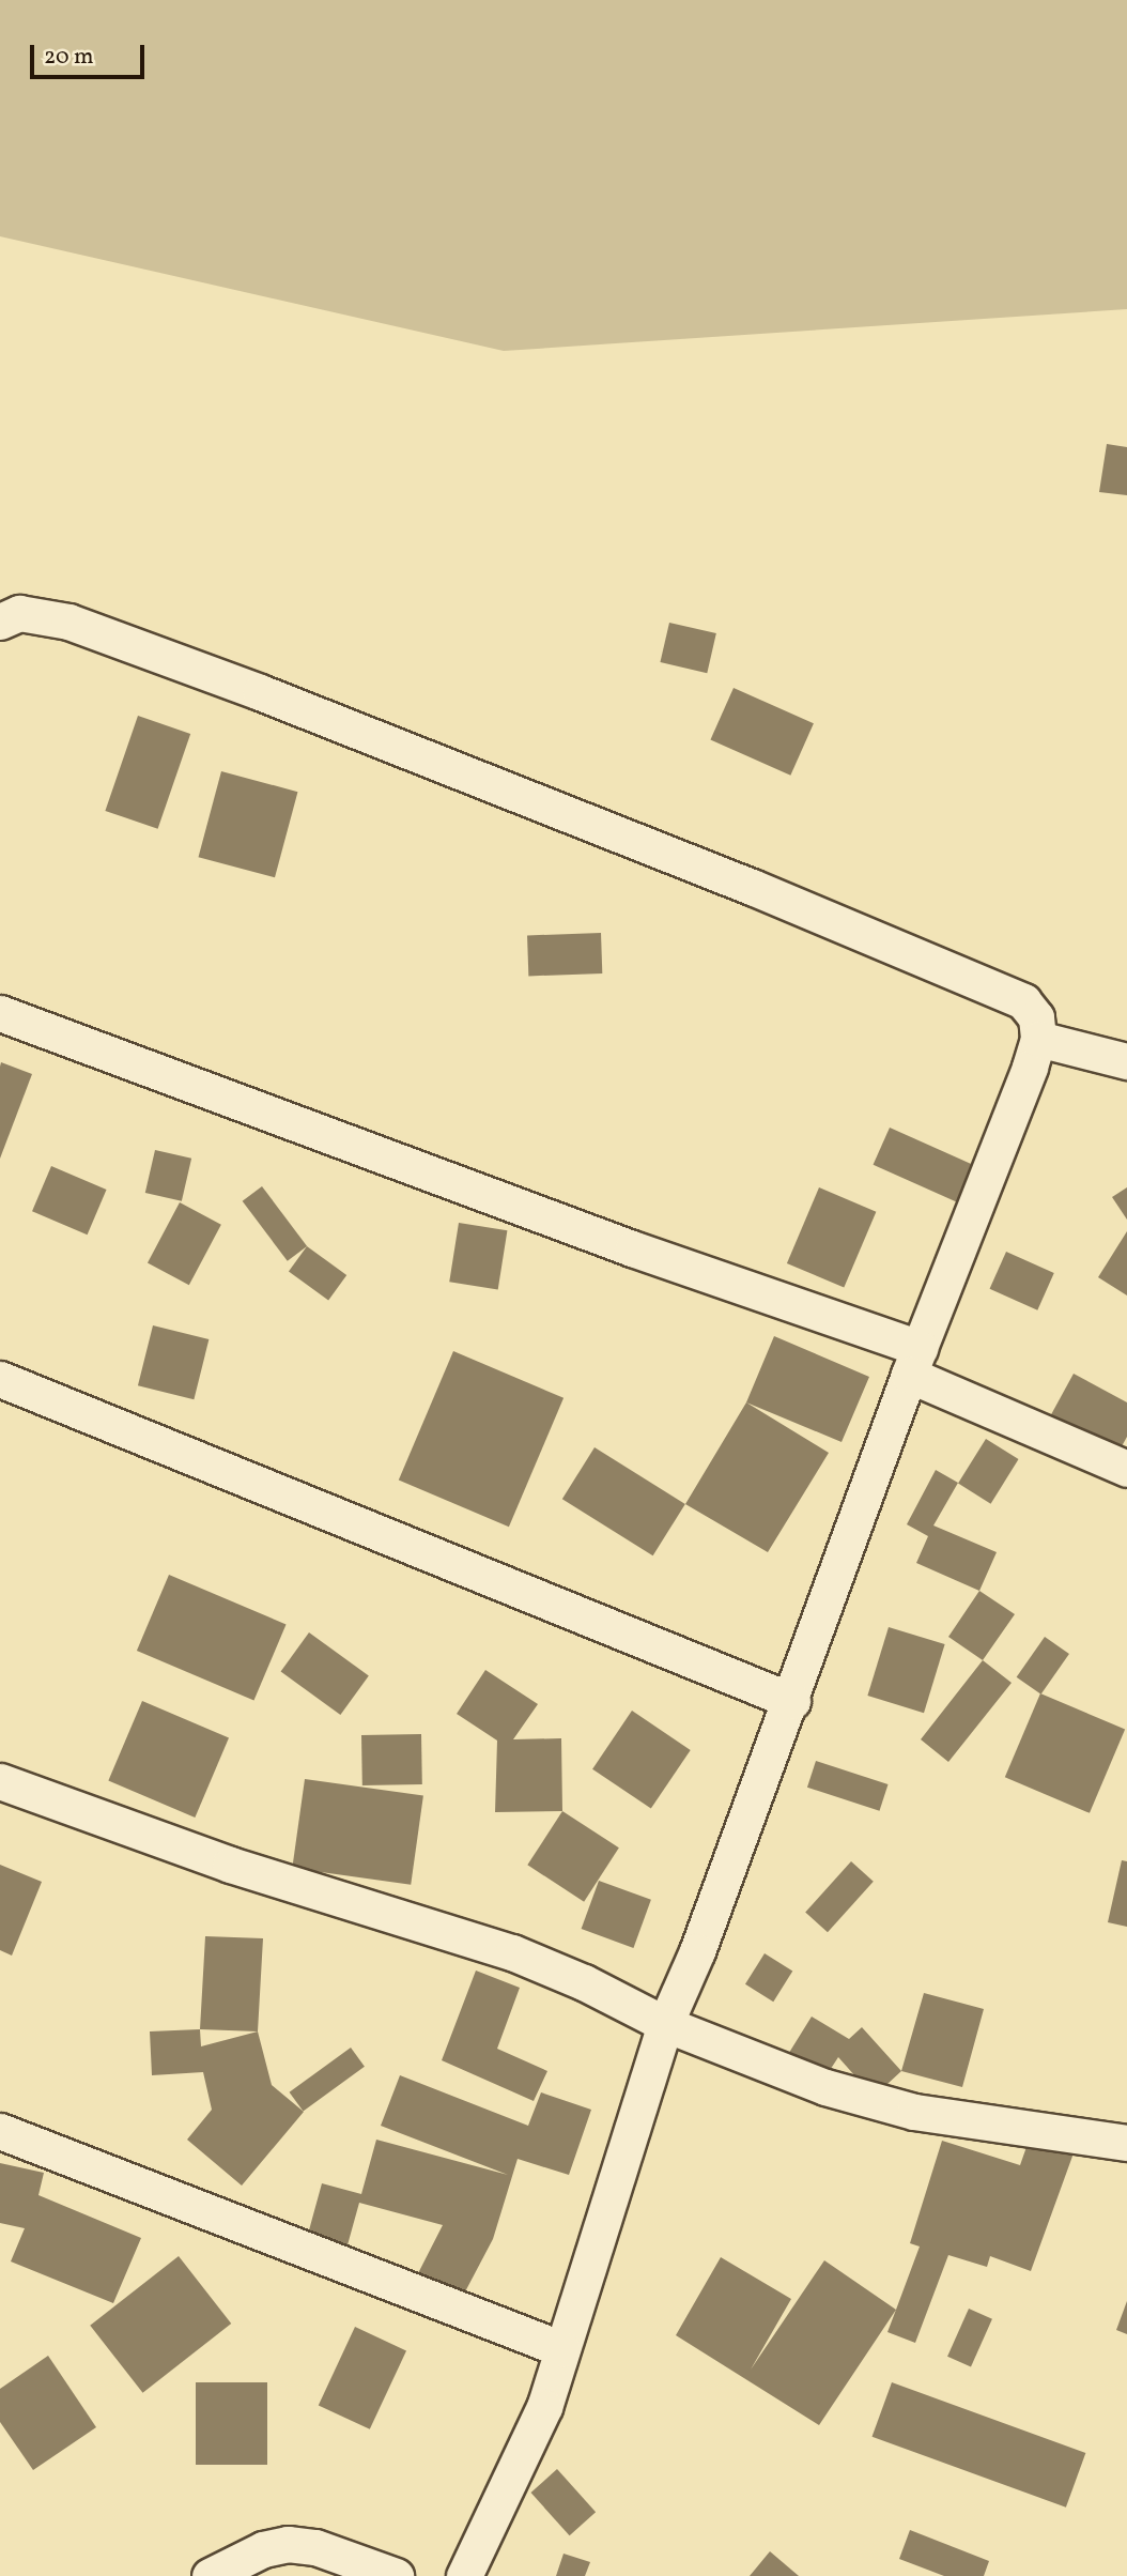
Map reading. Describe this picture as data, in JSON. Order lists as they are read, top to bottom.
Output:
{
  "scale_bar": "20 m"
}
